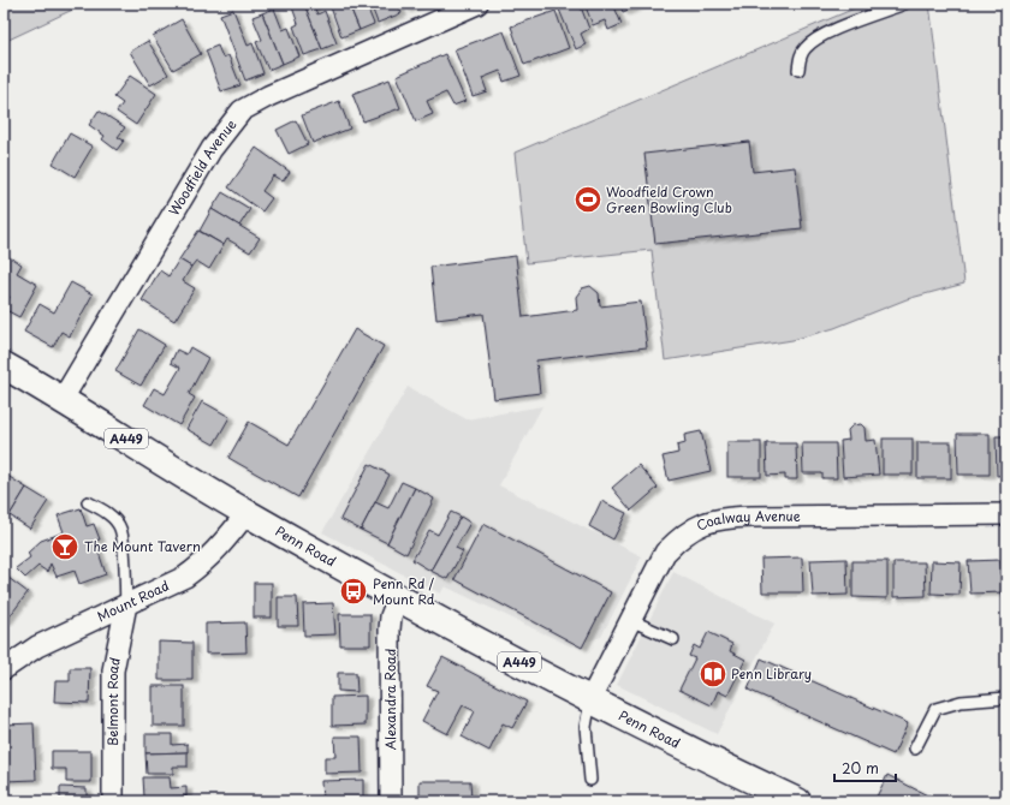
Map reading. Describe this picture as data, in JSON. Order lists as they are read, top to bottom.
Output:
{
  "streets": {
    "highway": ["A449", "Penn Road"],
    "street": [
      "Woodfield Avenue",
      "Coalway Avenue",
      "Mount Road",
      "Alexandra Road",
      "Belmont Road"
    ]
  },
  "crossings": [
    ["Woodfield Avenue", "Penn Road"],
    ["Coalway Avenue", "Penn Road"],
    ["Penn Road", "Mount Road"],
    ["Penn Road", "Alexandra Road"],
    ["Mount Road", "Belmont Road"]
  ],
  "places": {
    "sports": ["Woodfield Crown Green Bowling Club"],
    "bar": ["The Mount Tavern"],
    "bus stop": ["Penn Rd / Mount Rd"],
    "library": ["Penn Library"]
  },
  "scale_bar": "20 m"
}
